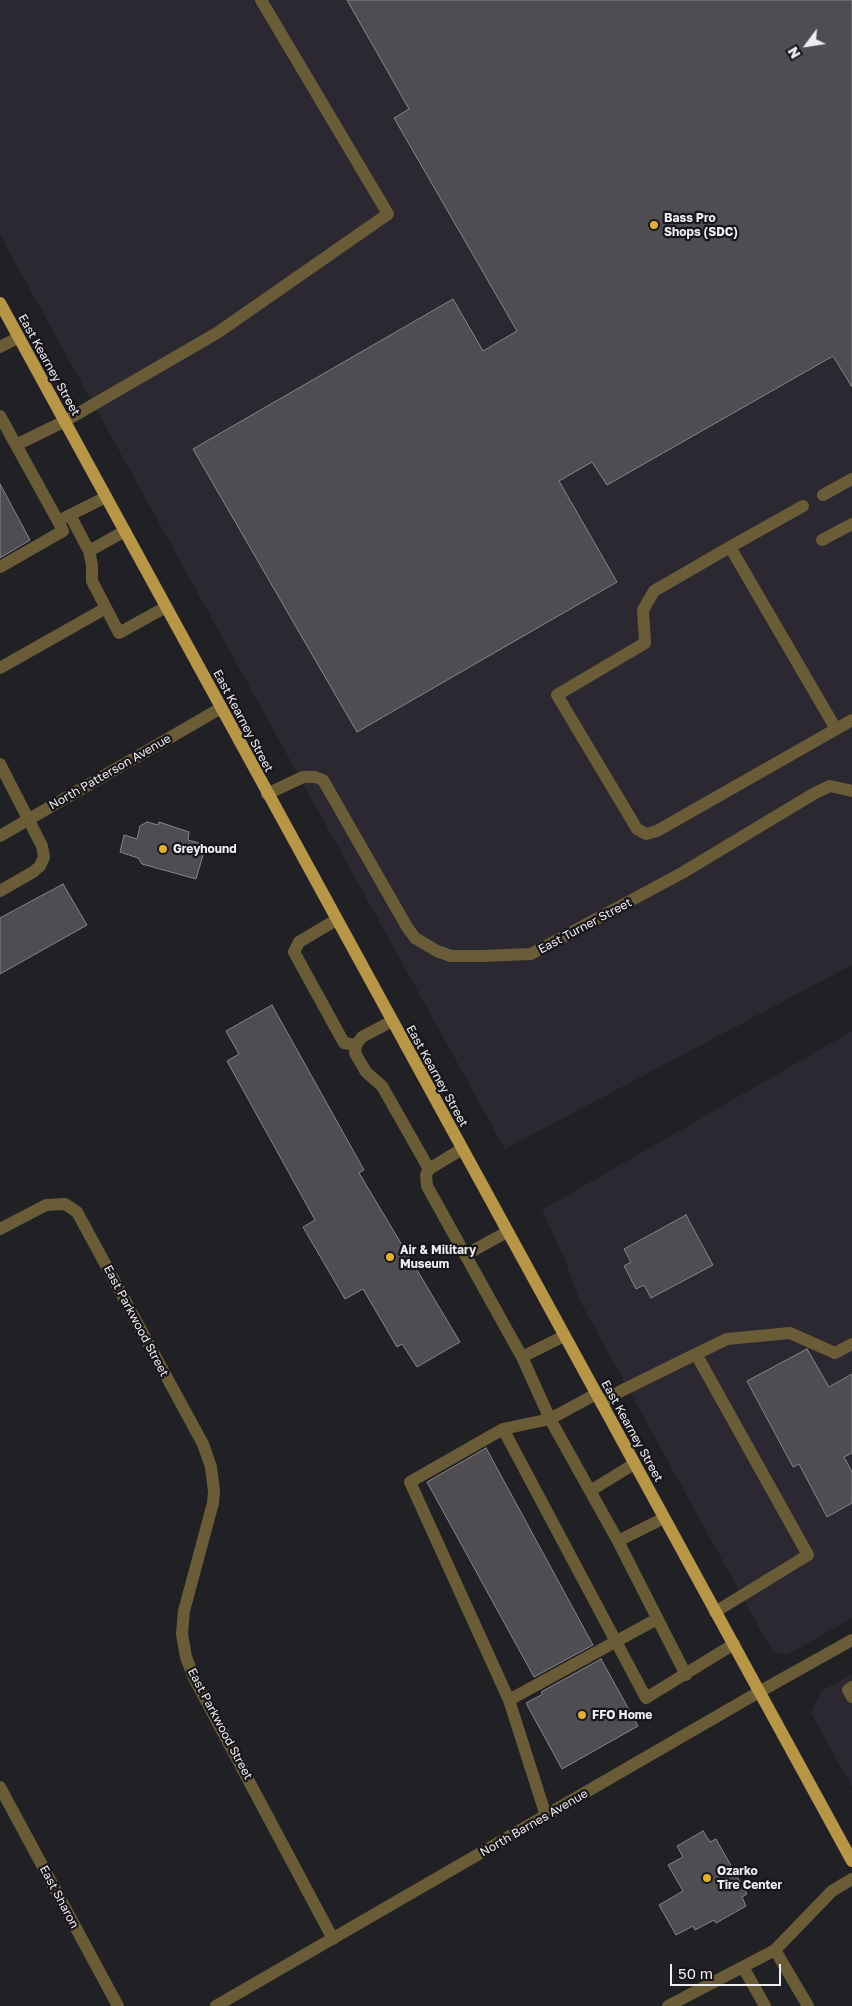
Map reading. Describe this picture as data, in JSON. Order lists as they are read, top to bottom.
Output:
{
  "streets": {
    "main road": ["East Kearney Street"],
    "street": [
      "North Patterson Avenue",
      "East Turner Street",
      "East Parkwood Street",
      "North Barnes Avenue",
      "East Sharon"
    ]
  },
  "crossings": [
    ["East Kearney Street", "North Patterson Avenue"],
    ["East Kearney Street", "East Turner Street"],
    ["East Kearney Street", "North Barnes Avenue"],
    ["East Parkwood Street", "North Barnes Avenue"]
  ],
  "places": [
    "Bass Pro Shops (SDC)",
    "Greyhound",
    "Air & Military Museum",
    "FFO Home",
    "Ozarko Tire Center"
  ],
  "scale_bar": "50 m",
  "north": "bottom left"
}
